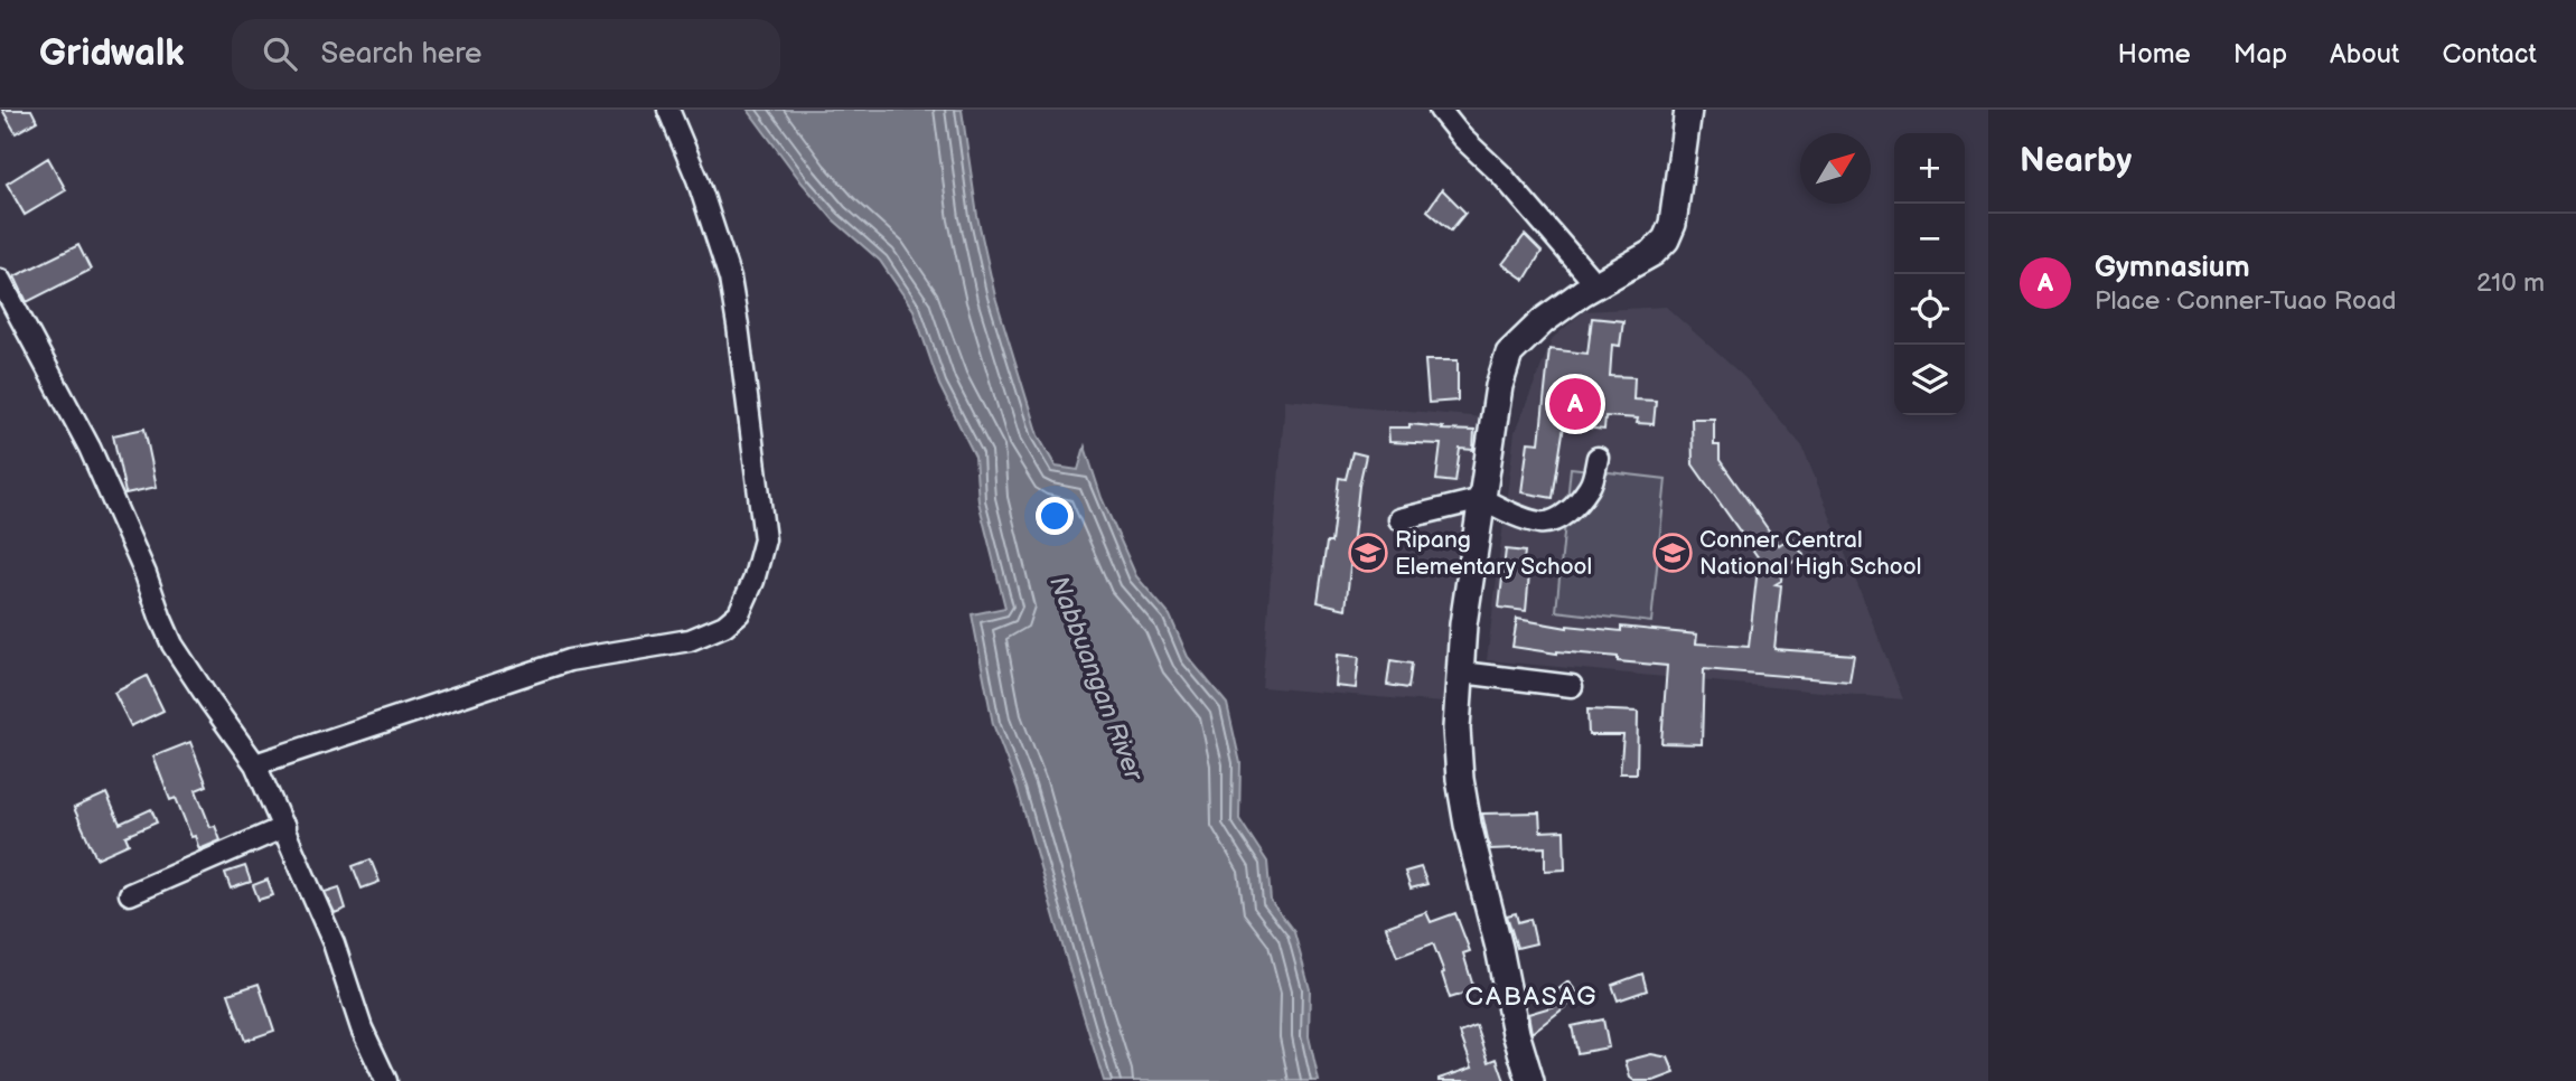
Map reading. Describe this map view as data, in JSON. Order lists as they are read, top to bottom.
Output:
{
  "districts": ["CABASAG"],
  "water": ["Nabbuangan River"],
  "places": {
    "school or university": ["Ripang Elementary School", "Conner Central National High School"]
  },
  "north": "top right",
  "page": {
    "header": "Gridwalk",
    "search": "Search here",
    "nav": [
      "Home",
      "Map",
      "About",
      "Contact"
    ],
    "heading": "Nearby",
    "map_buttons": ["+", "−"],
    "list": [
      {
        "mark": "A",
        "name": "Gymnasium",
        "note": "Place · Conner-Tuao Road",
        "value": "210 m"
      }
    ],
    "pins": "A"
  }
}
